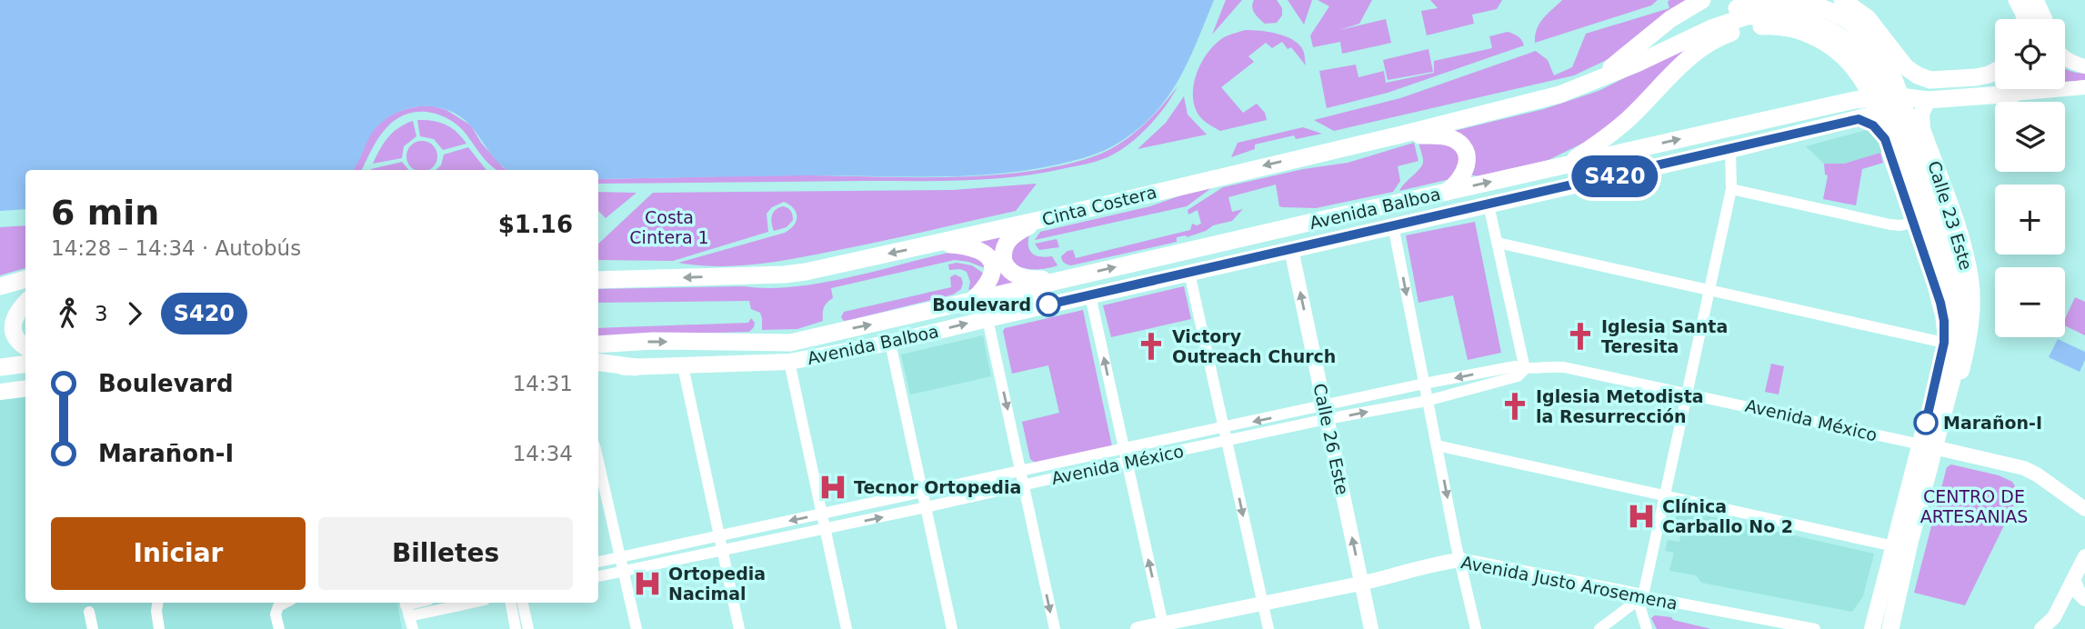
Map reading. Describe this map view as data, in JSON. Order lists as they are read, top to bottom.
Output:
{
  "streets": {
    "highway": ["Cinta Costera", "Avenida Balboa"],
    "main road": ["Calle 23 Este"],
    "street": ["Avenida México", "Calle 26 Este", "Avenida Justo Arosemena"]
  },
  "crossings": [
    ["Avenida Balboa", "Calle 26 Este"],
    ["Calle 23 Este", "Avenida México"],
    ["Avenida México", "Calle 26 Este"],
    ["Calle 26 Este", "Avenida Justo Arosemena"]
  ],
  "one_way": ["Cinta Costera", "Avenida Balboa"],
  "parks": ["Costa Cintera 1", "CENTRO DE ARTESANIAS"],
  "places": {
    "other": ["Boulevard", "Marañon-I"],
    "church": ["Iglesia Santa Teresita", "Victory Outreach Church", "Iglesia Metodista la Resurrección"],
    "hospital": ["Tecnor Ortopedia", "Clínica Carballo No 2", "Ortopedia Nacimal"]
  },
  "lines": ["bus line S420"],
  "page": {
    "on_map": "S420",
    "map_buttons": ["+", "−"],
    "heading": ["6 min", "14:28 – 14:34 · Autobús", "$1.16"],
    "legs": ["3", "S420"],
    "list": [
      {
        "name": "Boulevard",
        "value": "14:31"
      },
      {
        "name": "Marañon-I",
        "value": "14:34"
      }
    ],
    "buttons": ["Iniciar", "Billetes"]
  }
}
